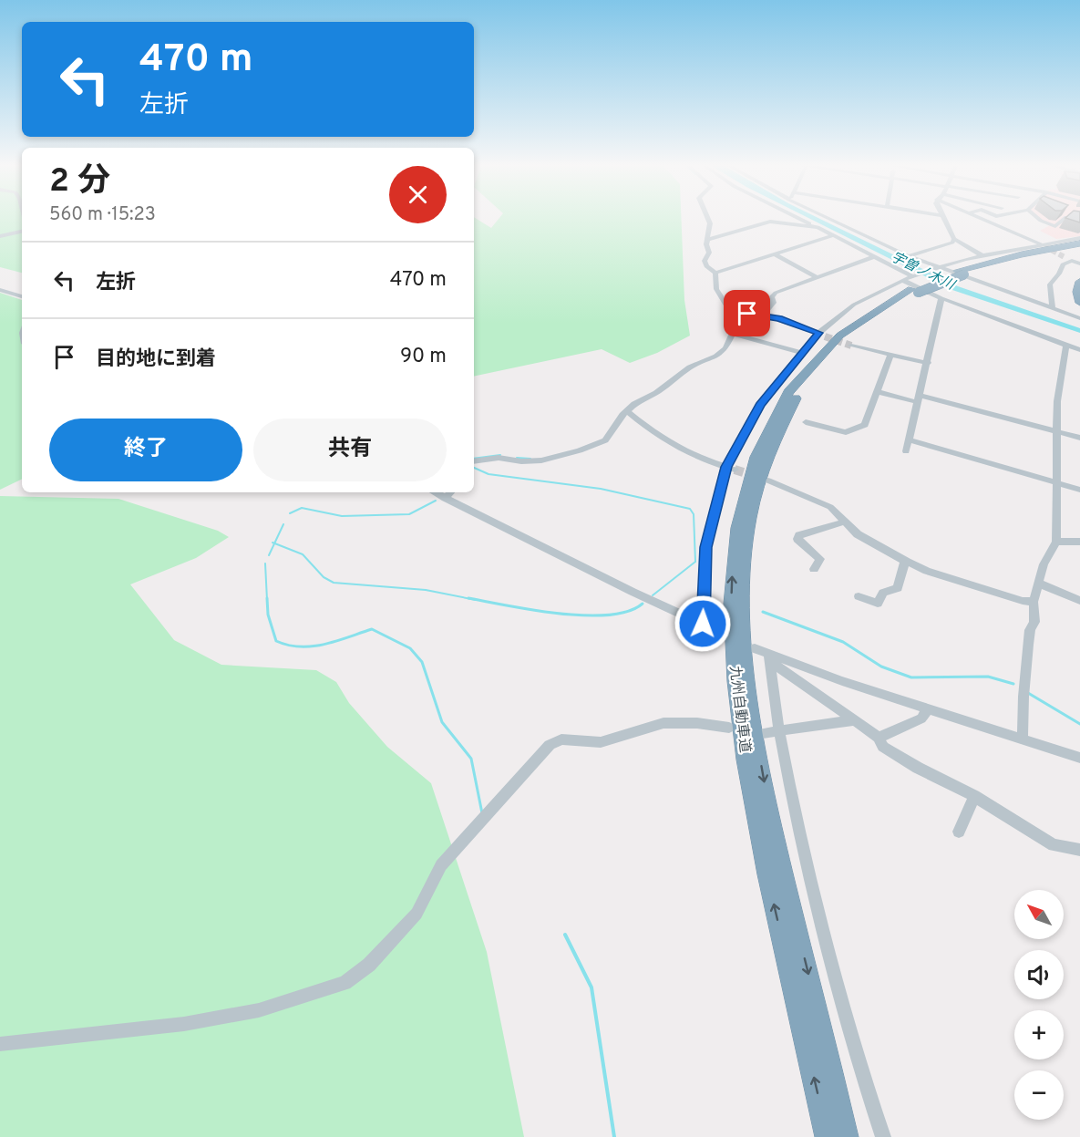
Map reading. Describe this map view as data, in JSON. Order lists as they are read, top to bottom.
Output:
{
  "streets": {
    "highway": ["九州自動車道"]
  },
  "water": ["宇曽ノ木川"],
  "north": "top left",
  "page": {
    "turn": ["470 m", "左折"],
    "heading": ["2 分", "560 m · 15:23"],
    "list": [
      {
        "name": "左折",
        "value": "470 m"
      },
      {
        "name": "目的地に到着",
        "value": "90 m"
      }
    ],
    "buttons": ["終了", "共有"],
    "map_buttons": ["+", "−"]
  }
}
